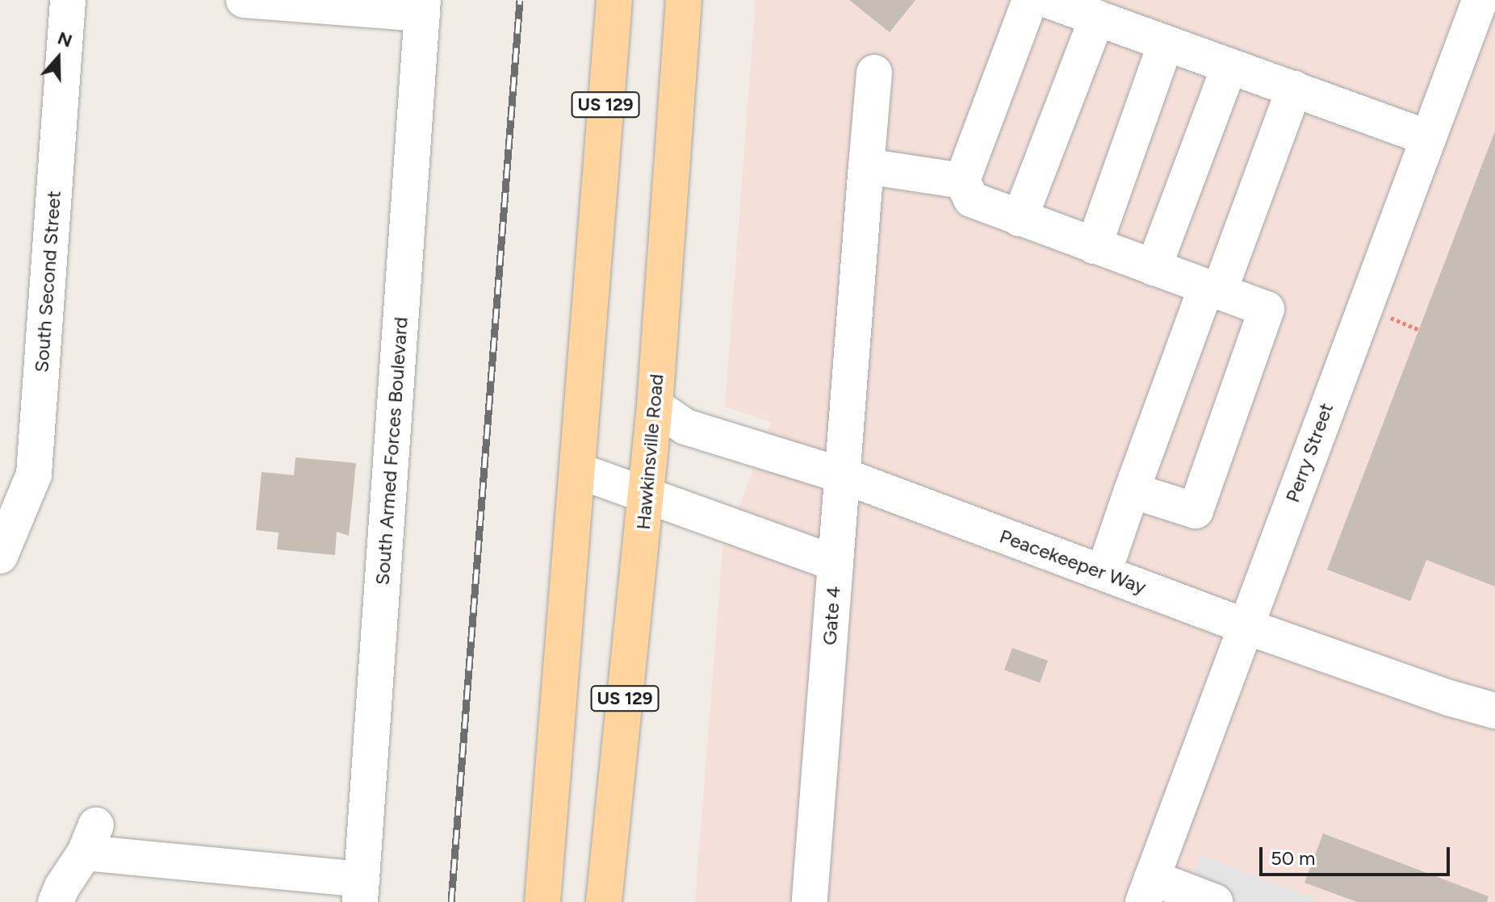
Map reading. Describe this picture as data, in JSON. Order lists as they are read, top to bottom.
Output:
{
  "streets": {
    "main road": ["US 129", "Hawkinsville Road"],
    "street": [
      "South Second Street",
      "South Armed Forces Boulevard",
      "Perry Street",
      "Peacekeeper Way",
      "Gate 4"
    ]
  },
  "crossings": [
    ["US 129", "Gate 4"],
    ["Hawkinsville Road", "Peacekeeper Way"],
    ["Hawkinsville Road", "Gate 4"],
    ["Perry Street", "Peacekeeper Way"]
  ],
  "scale_bar": "50 m",
  "north": "top"
}
